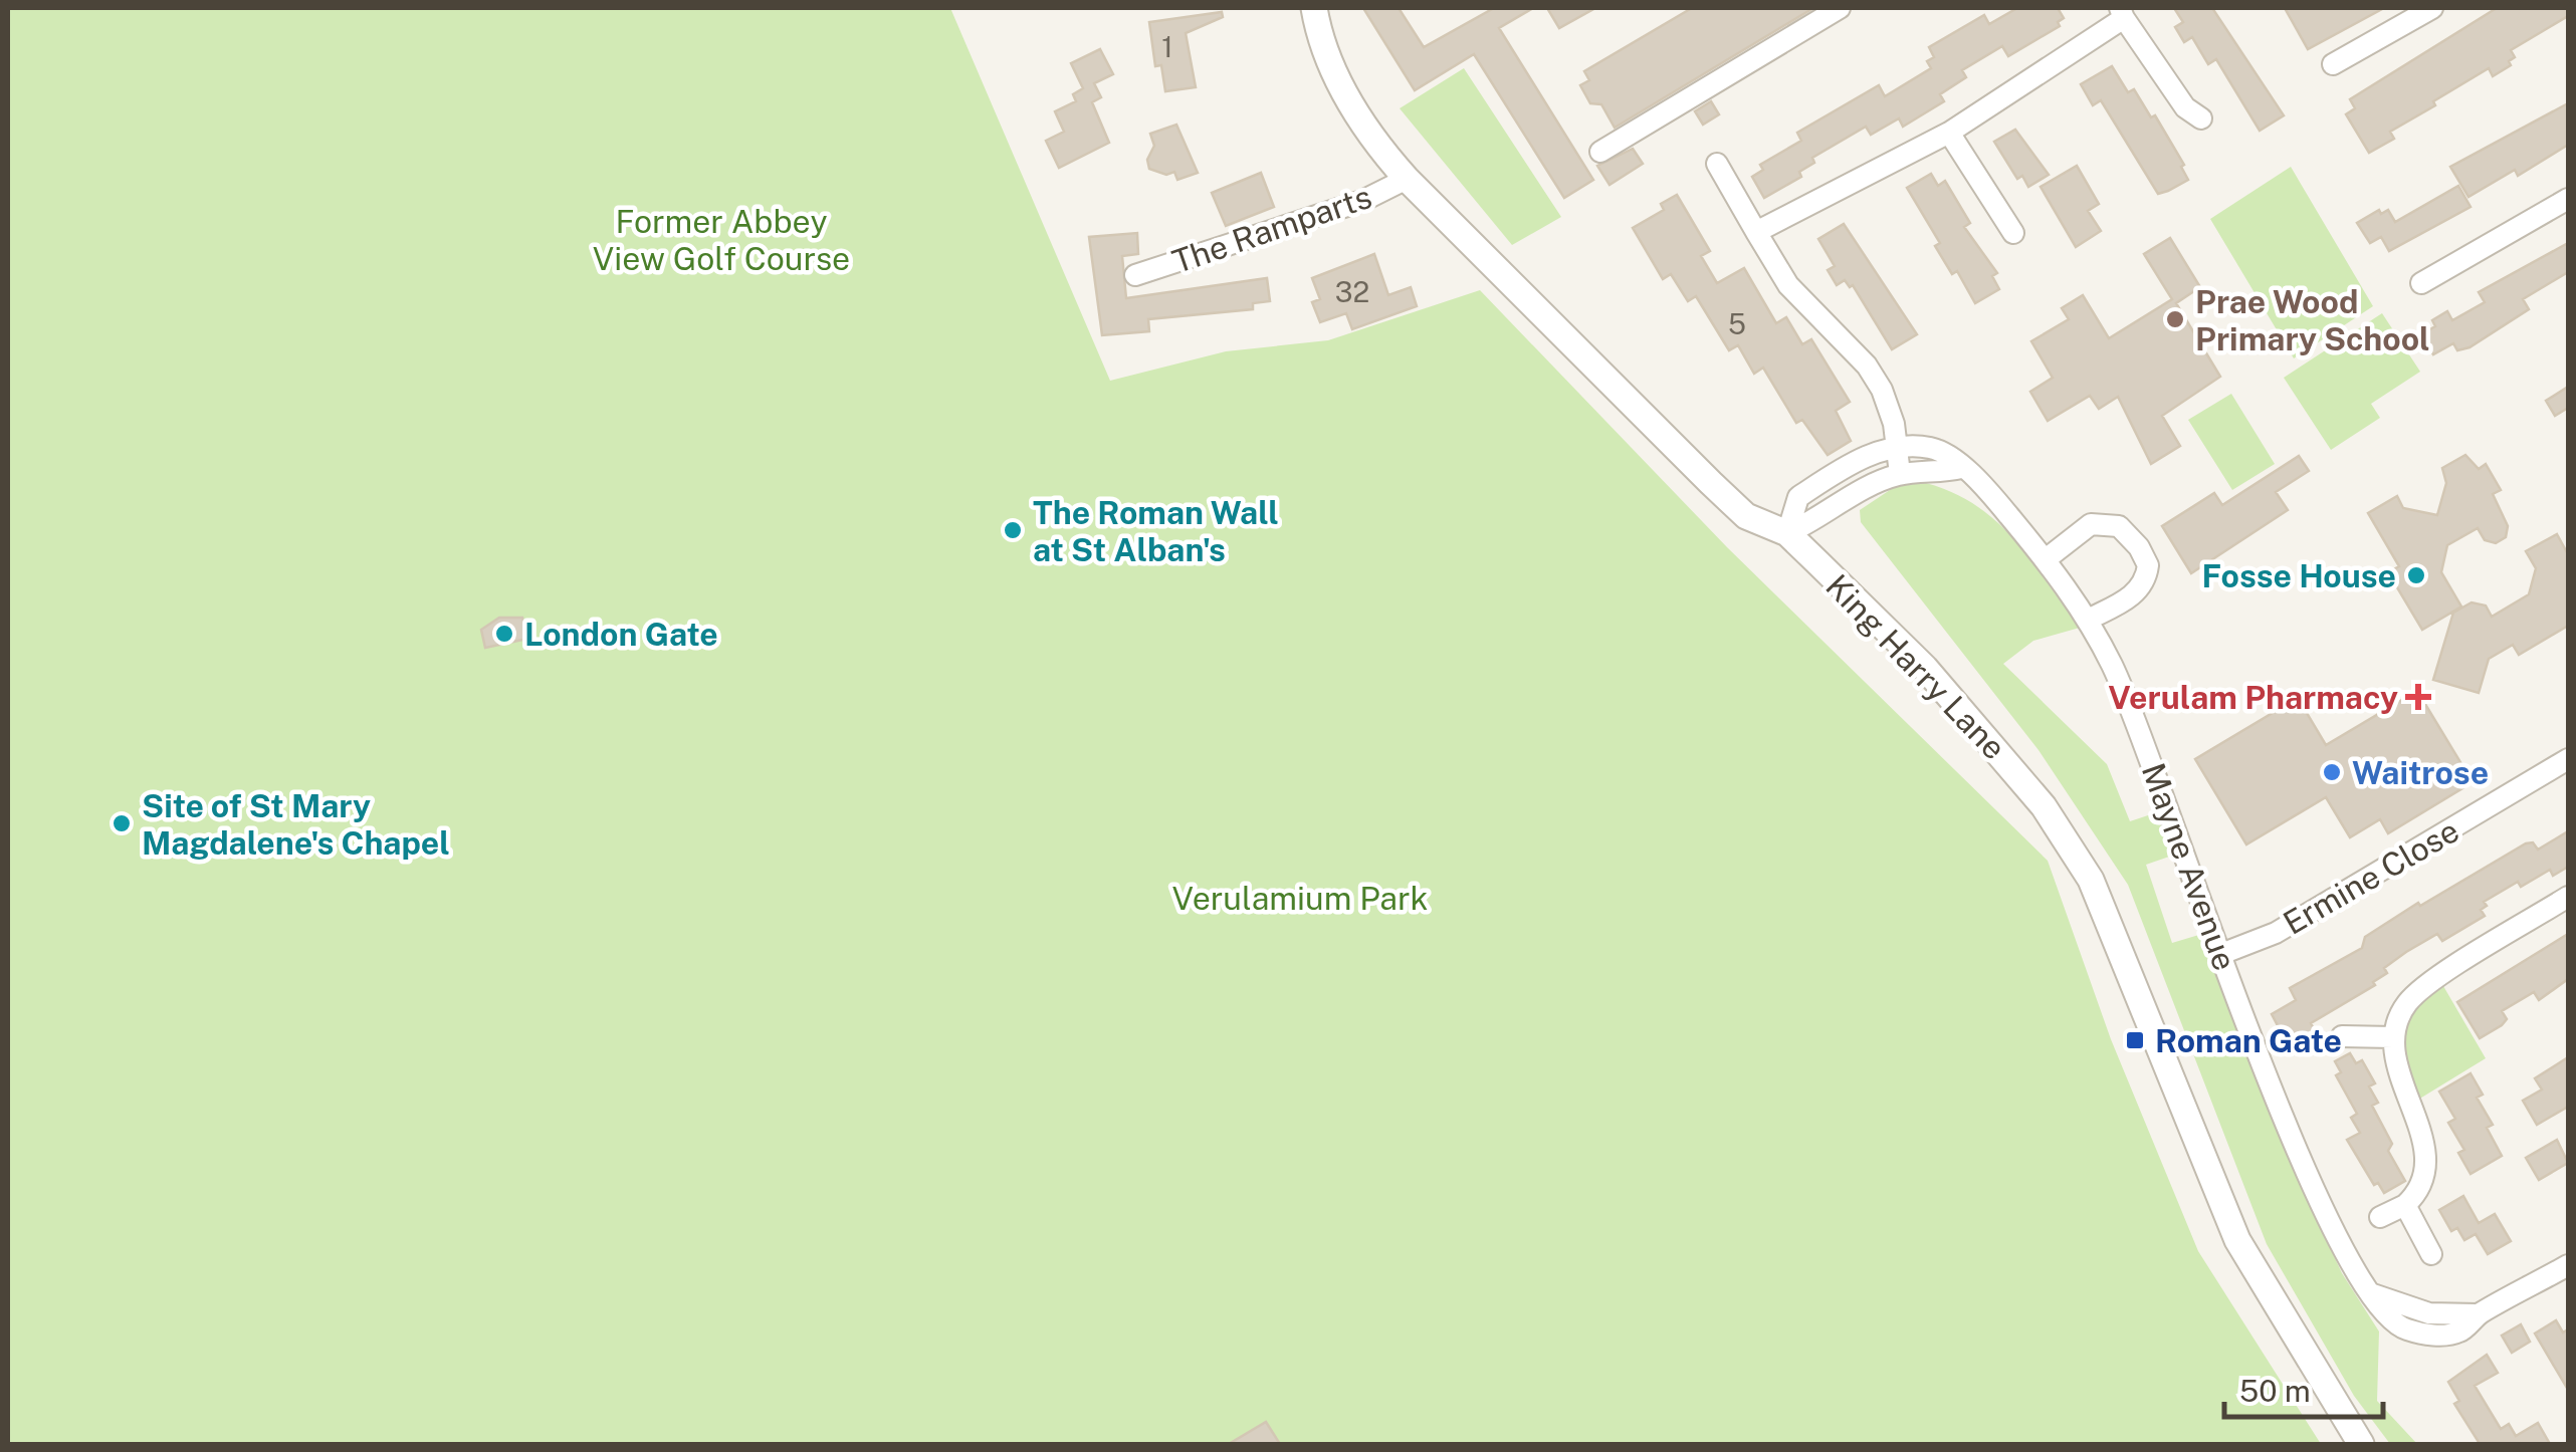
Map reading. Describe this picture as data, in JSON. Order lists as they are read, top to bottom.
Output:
{
  "streets": {
    "street": [
      "The Ramparts",
      "King Harry Lane",
      "Mayne Avenue",
      "Ermine Close"
    ]
  },
  "crossings": [
    ["The Ramparts", "King Harry Lane"],
    ["King Harry Lane", "Mayne Avenue"],
    ["Mayne Avenue", "Ermine Close"]
  ],
  "parks": ["Former Abbey View Golf Course", "Verulamium Park"],
  "places": {
    "other": [
      "Prae Wood Primary School",
      "The Roman Wall at St Alban's",
      "Fosse House",
      "London Gate",
      "Waitrose",
      "Site of St Mary Magdalene's Chapel"
    ],
    "health": ["Verulam Pharmacy"],
    "transit": ["Roman Gate"]
  },
  "house_numbers": ["1", "32", "5"],
  "scale_bar": "50 m"
}
